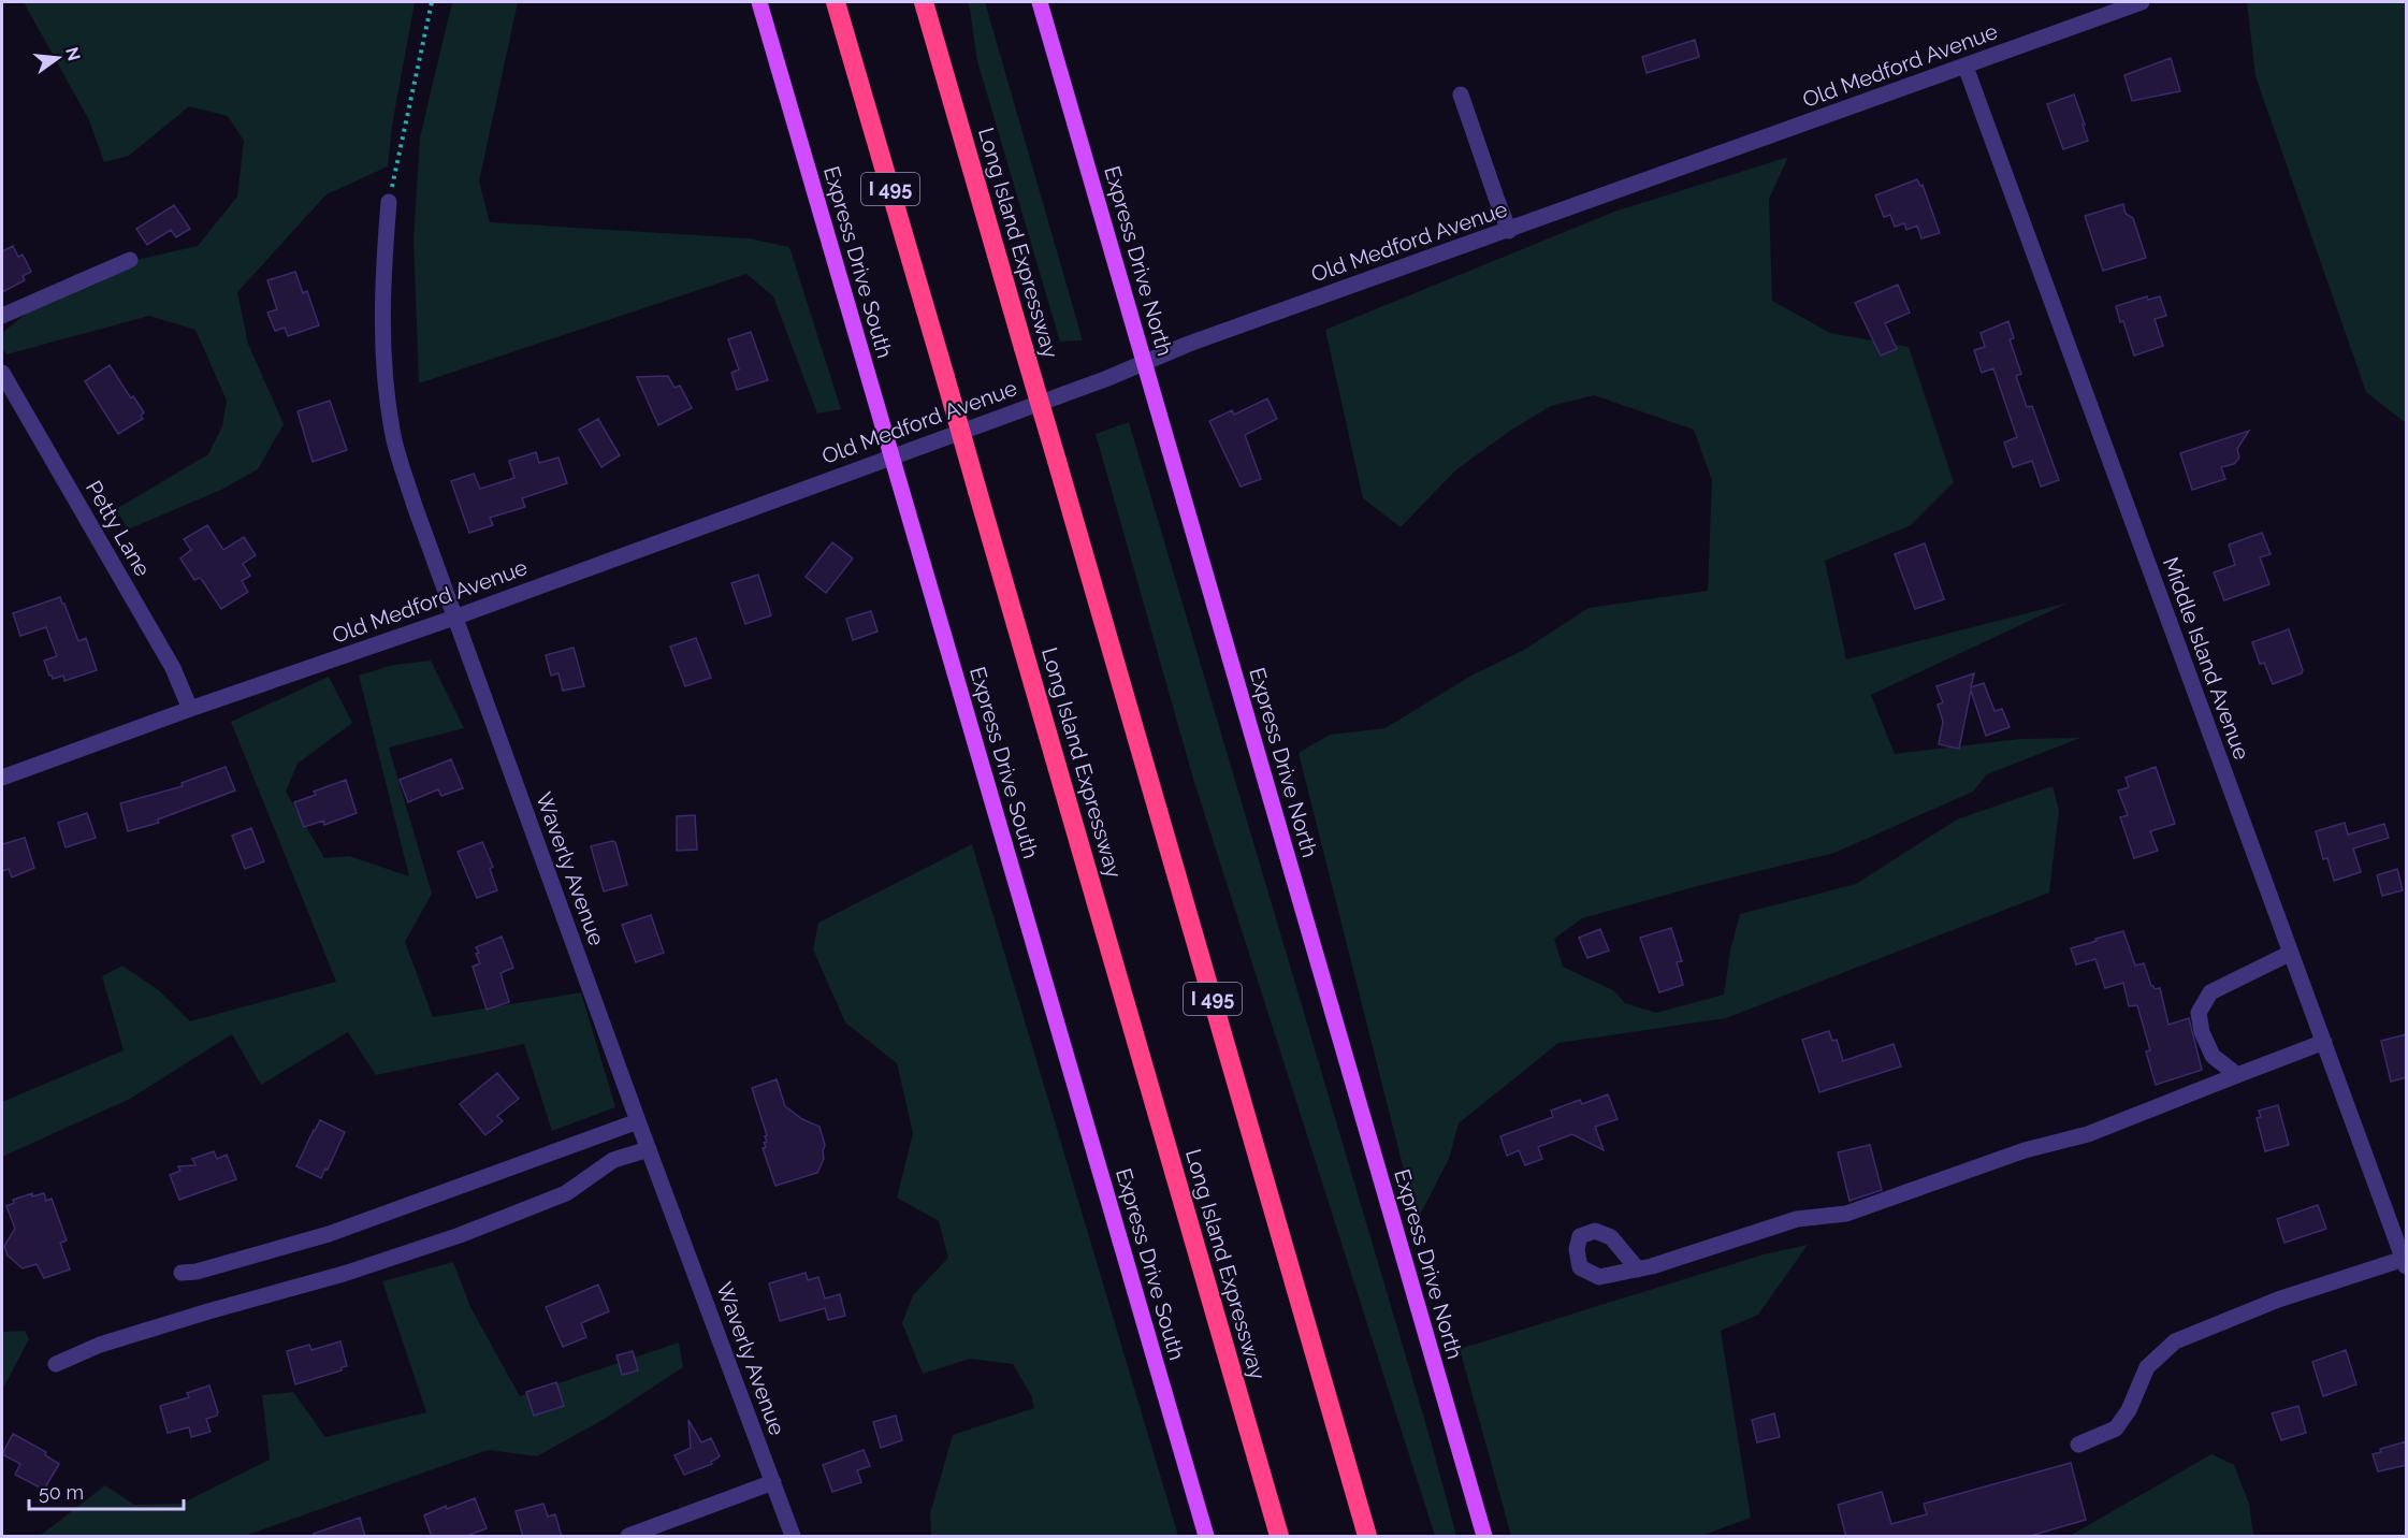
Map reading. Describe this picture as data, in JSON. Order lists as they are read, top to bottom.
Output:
{
  "streets": {
    "highway": ["I 495", "Long Island Expressway"],
    "main road": ["Express Drive North", "Express Drive South"],
    "street": [
      "Old Medford Avenue",
      "Petty Lane",
      "Middle Island Avenue",
      "Waverly Avenue"
    ]
  },
  "crossings": [
    ["Old Medford Avenue", "Express Drive North"],
    ["Old Medford Avenue", "Express Drive South"],
    ["Old Medford Avenue", "Petty Lane"],
    ["Old Medford Avenue", "Middle Island Avenue"],
    ["Old Medford Avenue", "Waverly Avenue"]
  ],
  "scale_bar": "50 m",
  "north": "right"
}
